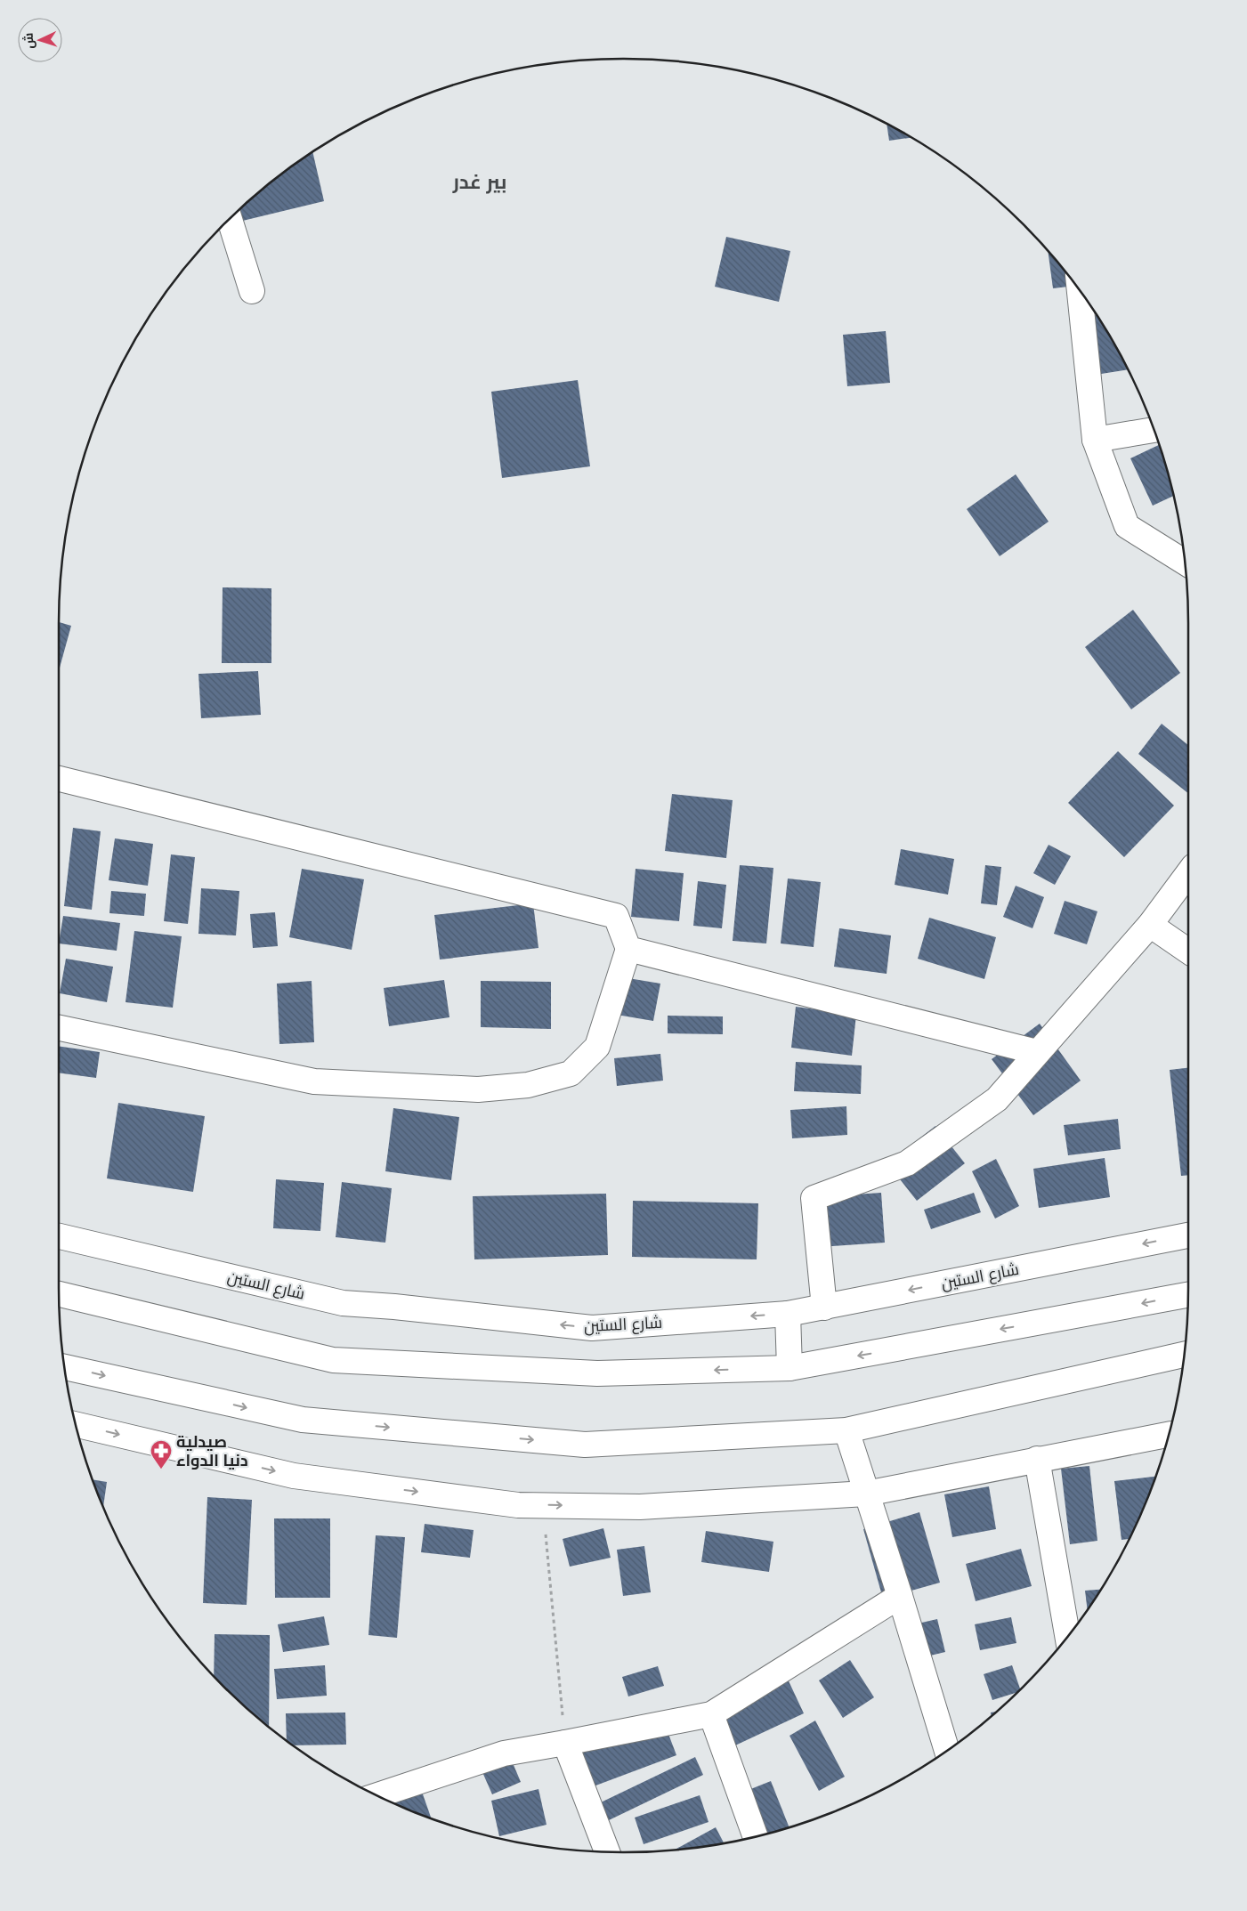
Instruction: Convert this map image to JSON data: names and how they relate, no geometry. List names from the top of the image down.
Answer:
{
  "streets": {
    "main road": ["شارع الستين"]
  },
  "districts": ["بير غدر"],
  "places": {
    "pharmacy": ["صيدلية دنيا الدواء"]
  },
  "north": "left"
}
